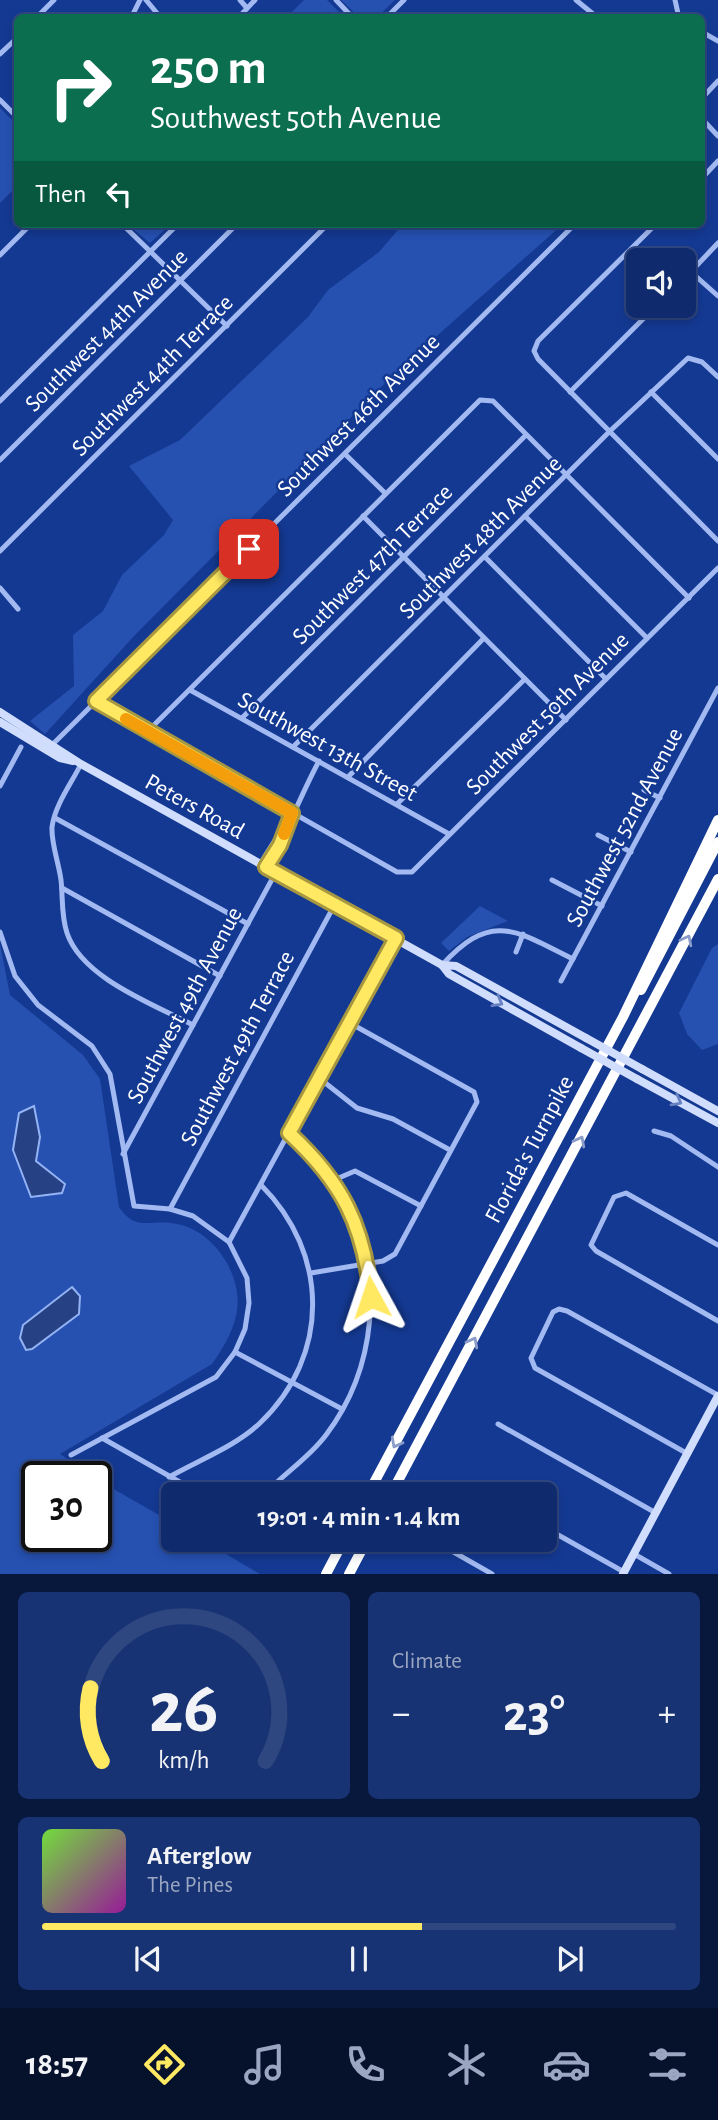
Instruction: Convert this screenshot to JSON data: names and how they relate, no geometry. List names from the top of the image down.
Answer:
{
  "streets": {
    "highway": ["Florida's Turnpike"],
    "main road": ["Peters Road"],
    "street": [
      "Southwest 44th Avenue",
      "Southwest 44th Terrace",
      "Southwest 46th Avenue",
      "Southwest 48th Avenue",
      "Southwest 47th Terrace",
      "Southwest 50th Avenue",
      "Southwest 13th Street",
      "Southwest 52nd Avenue",
      "Southwest 49th Avenue",
      "Southwest 49th Terrace"
    ]
  },
  "crossings": [
    ["Southwest 46th Avenue", "Peters Road"],
    ["Southwest 48th Avenue", "Southwest 13th Street"],
    ["Southwest 47th Terrace", "Southwest 13th Street"],
    ["Southwest 50th Avenue", "Southwest 13th Street"],
    ["Peters Road", "Southwest 49th Avenue"],
    ["Peters Road", "Southwest 49th Terrace"]
  ],
  "page": {
    "turn": ["250 m", "Southwest 50th Avenue"],
    "then": "Then",
    "limit": "30",
    "trip": "19:01 · 4 min · 1.4 km",
    "tile": "Climate",
    "heat": ["−", "23°", "+"],
    "song": ["Afterglow", "The Pines"],
    "tabs": "18:57",
    "gauge": ["26", "km/h"]
  }
}
